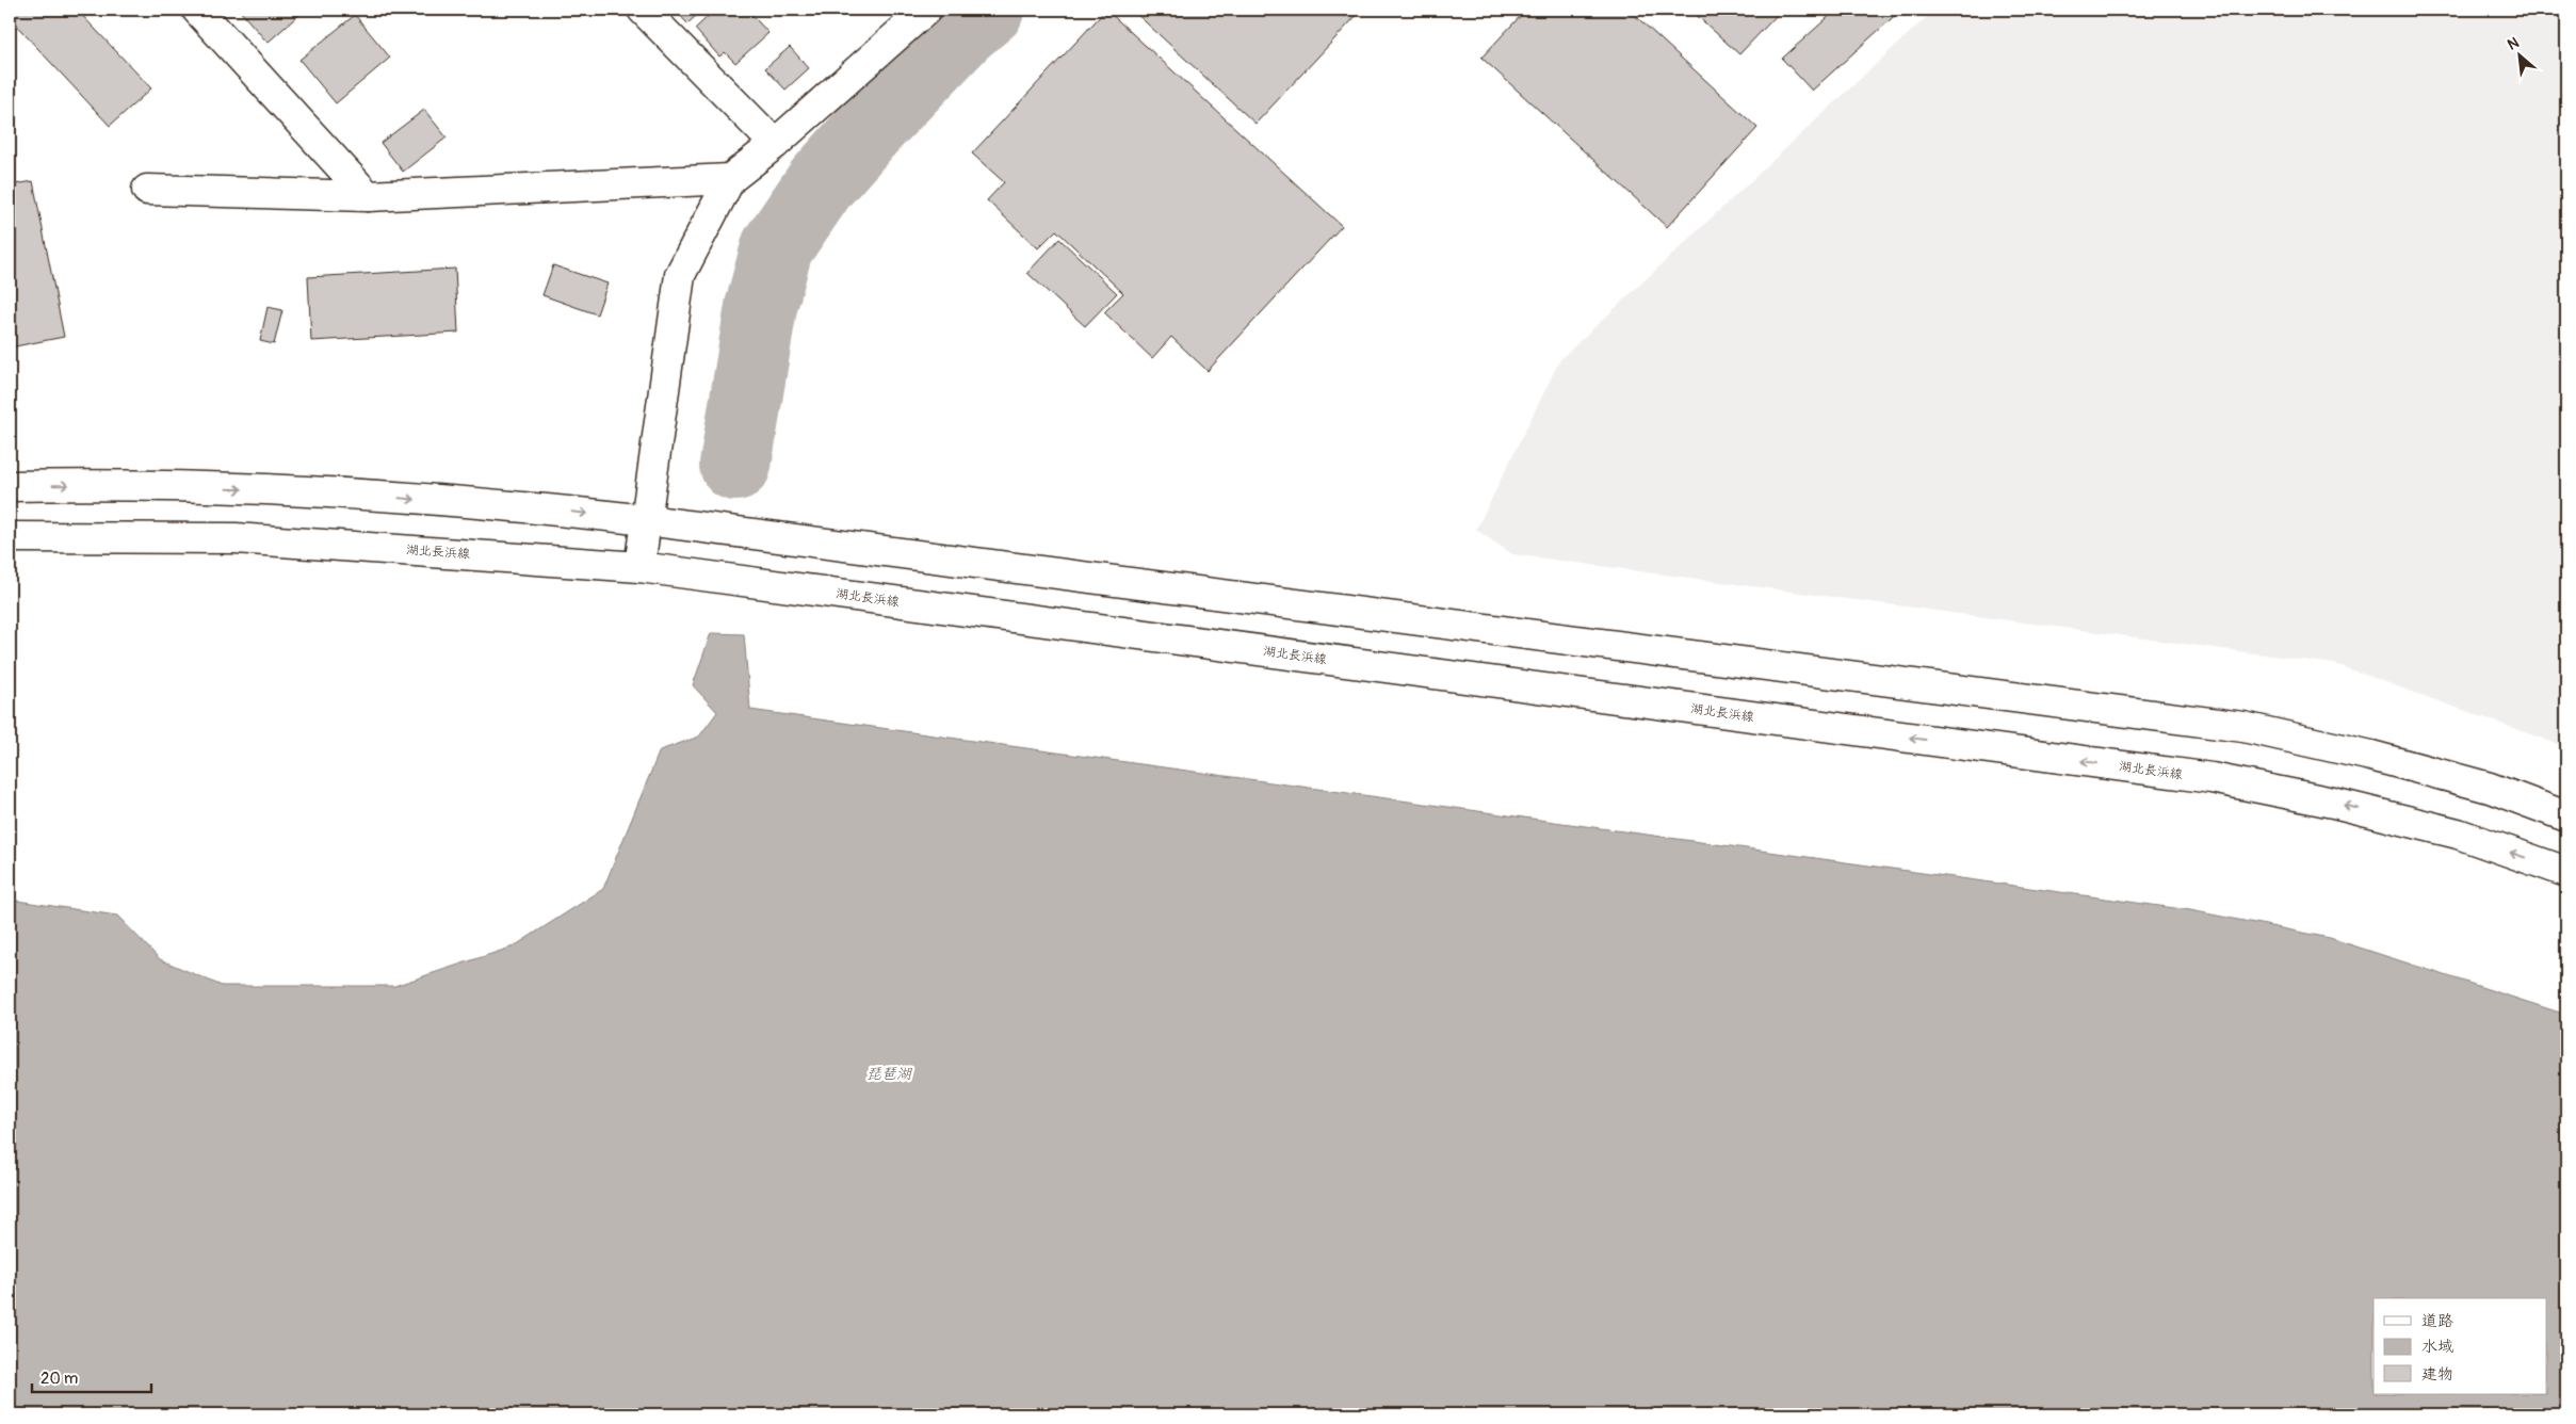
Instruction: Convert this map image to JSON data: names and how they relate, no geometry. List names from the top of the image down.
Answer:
{
  "streets": {
    "main road": ["湖北長浜線"]
  },
  "water": ["琵琶湖"],
  "legend": ["道路", "水域", "建物"],
  "scale_bar": "20 m",
  "north": "top left"
}
